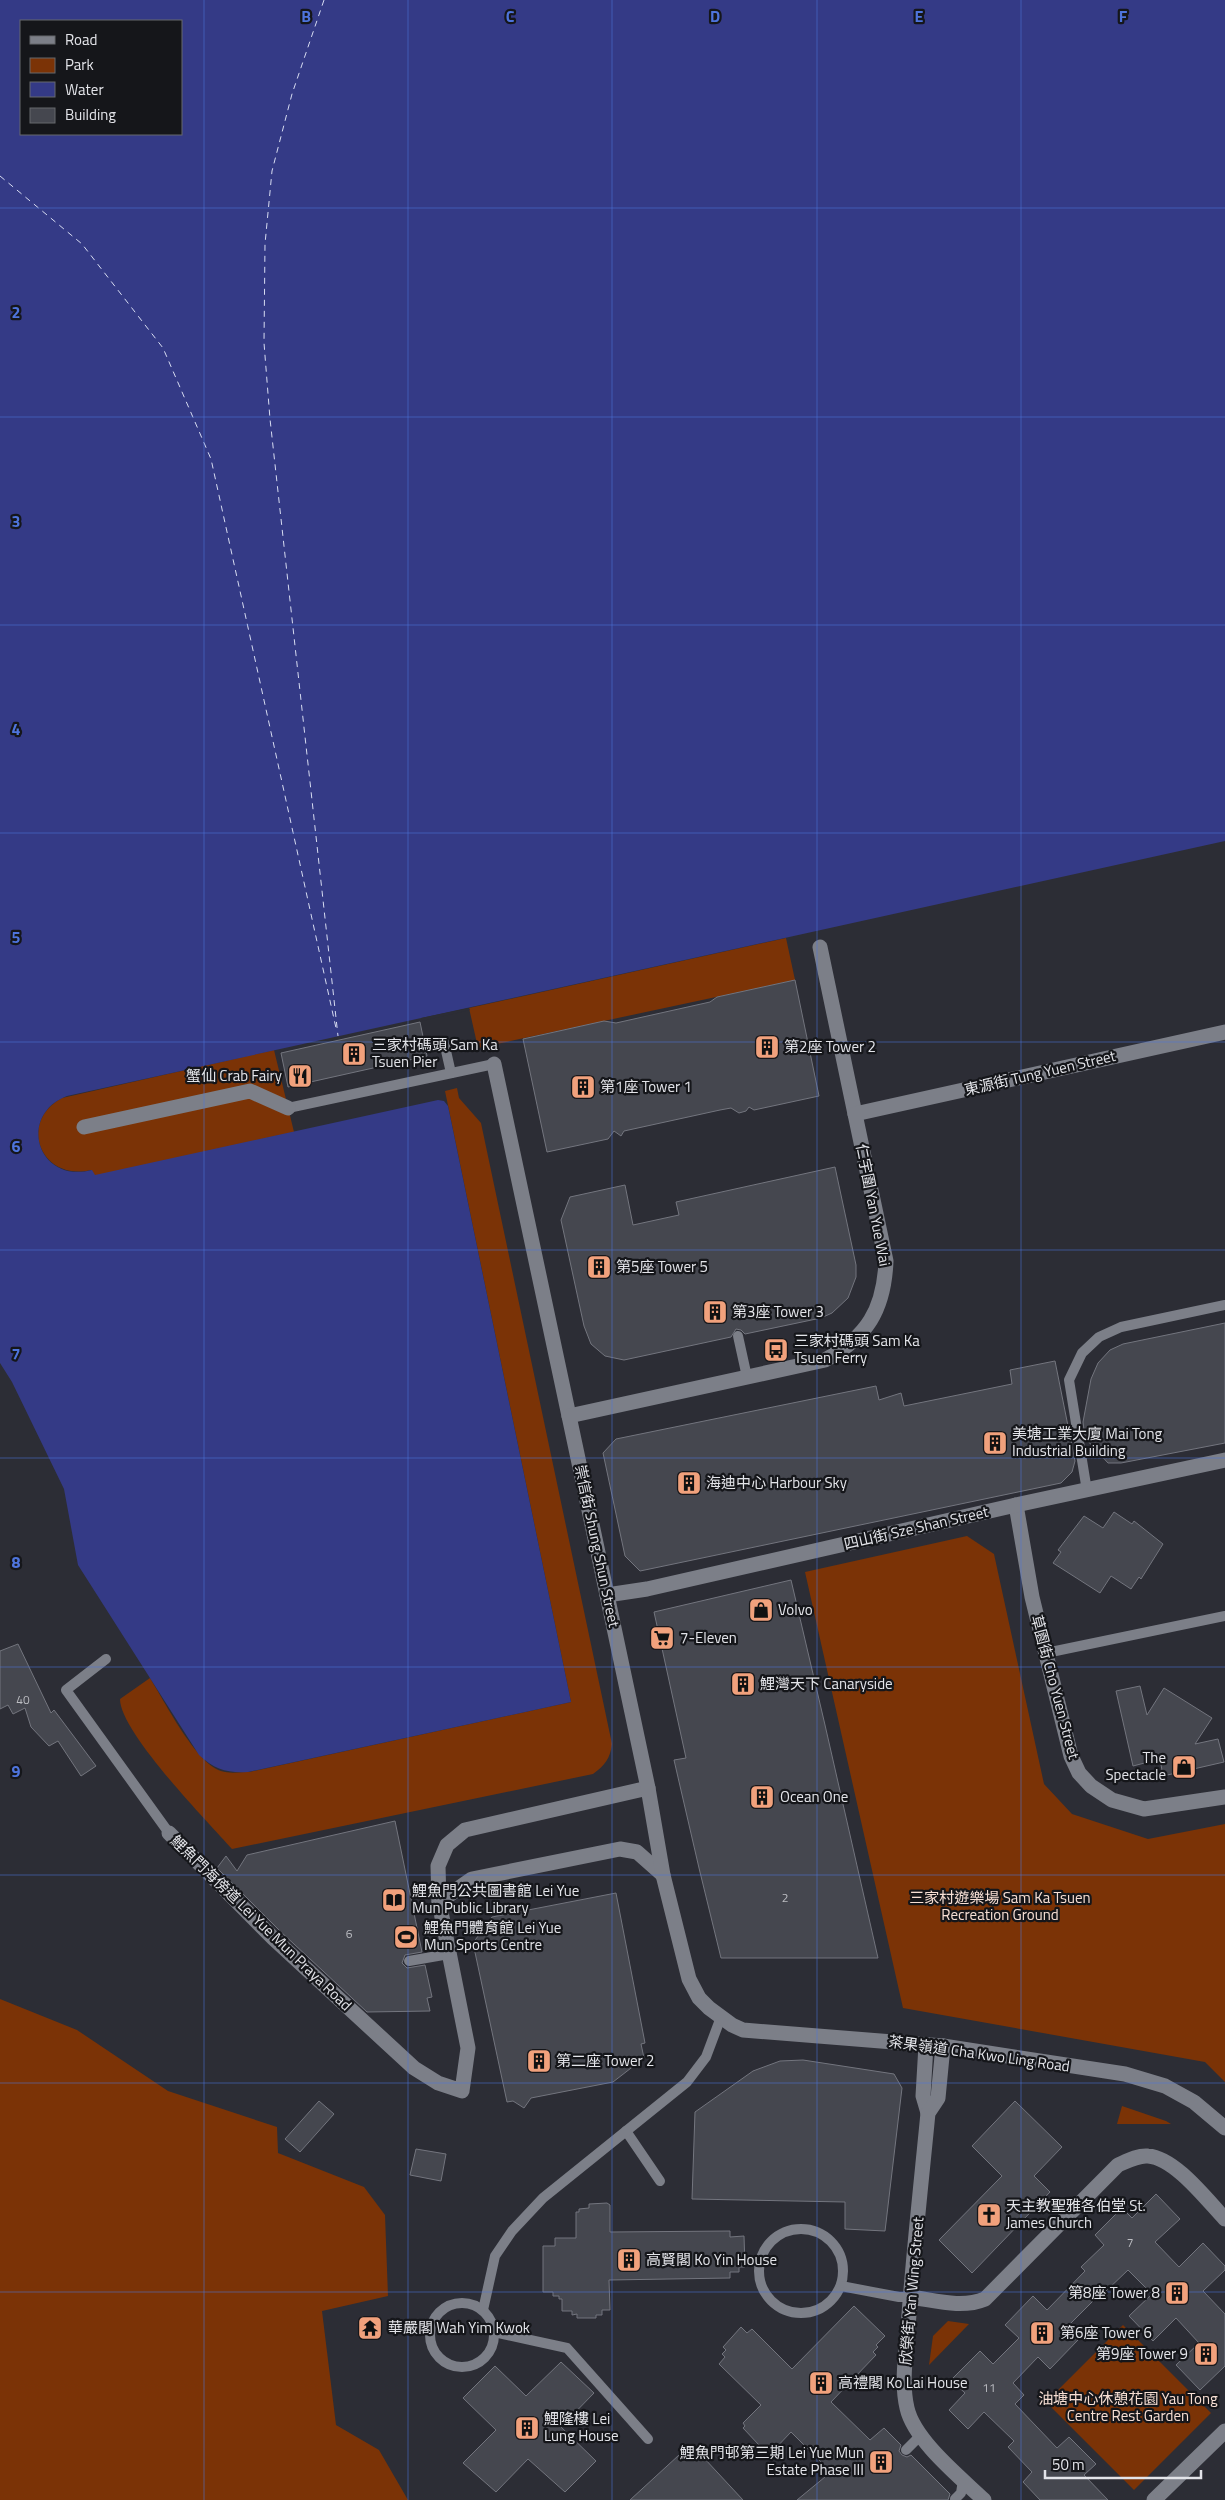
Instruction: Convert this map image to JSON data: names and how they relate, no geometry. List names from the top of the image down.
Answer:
{
  "streets": {
    "street": [
      "東源街 Tung Yuen Street",
      "仁宇圍 Yan Yue Wai",
      "四山街 Sze Shan Street",
      "崇信街 Shung Shun Street",
      "草園街 Cho Yuen Street",
      "鯉魚門海傍道 Lei Yue Mun Praya Road",
      "茶果嶺道 Cha Kwo Ling Road",
      "欣榮街 Yan Wing Street"
    ]
  },
  "crossings": [
    ["東源街 Tung Yuen Street", "仁宇圍 Yan Yue Wai"],
    ["仁宇圍 Yan Yue Wai", "崇信街 Shung Shun Street"],
    ["四山街 Sze Shan Street", "崇信街 Shung Shun Street"],
    ["四山街 Sze Shan Street", "草園街 Cho Yuen Street"],
    ["崇信街 Shung Shun Street", "茶果嶺道 Cha Kwo Ling Road"],
    ["茶果嶺道 Cha Kwo Ling Road", "欣榮街 Yan Wing Street"]
  ],
  "parks": ["三家村遊樂場 Sam Ka Tsuen Recreation Ground", "油塘中心休憩花園 Yau Tong Centre Rest Garden"],
  "places": {
    "building": [
      "第2座 Tower 2",
      "三家村碼頭 Sam Ka Tsuen Pier",
      "第1座 Tower 1",
      "第5座 Tower 5",
      "第3座 Tower 3",
      "美塘工業大廈 Mai Tong Industrial Building",
      "海迪中心 Harbour Sky",
      "鯉灣天下 Canaryside",
      "Ocean One",
      "第二座 Tower 2",
      "高賢閣 Ko Yin House",
      "第8座 Tower 8",
      "第6座 Tower 6",
      "第9座 Tower 9",
      "高禮閣 Ko Lai House",
      "鯉隆樓 Lei Lung House",
      "鯉魚門邨第三期 Lei Yue Mun Estate Phase III"
    ],
    "restaurant": ["蟹仙 Crab Fairy"],
    "bus stop": ["三家村碼頭 Sam Ka Tsuen Ferry"],
    "shop": ["Volvo", "The Spectacle"],
    "supermarket": ["7-Eleven"],
    "library": ["鯉魚門公共圖書館 Lei Yue Mun Public Library"],
    "sports": ["鯉魚門體育館 Lei Yue Mun Sports Centre"],
    "church": ["天主教聖雅各伯堂 St. James Church"],
    "temple": ["華嚴閣 Wah Yim Kwok"]
  },
  "house_numbers": [
    "40",
    "2",
    "6",
    "7",
    "11"
  ],
  "legend": [
    "Road",
    "Park",
    "Water",
    "Building"
  ],
  "scale_bar": "50 m",
  "grid": {
    "columns": [
      "B",
      "C",
      "D",
      "E",
      "F"
    ],
    "rows": [
      "2",
      "3",
      "4",
      "5",
      "6",
      "7",
      "8",
      "9"
    ]
  }
}
